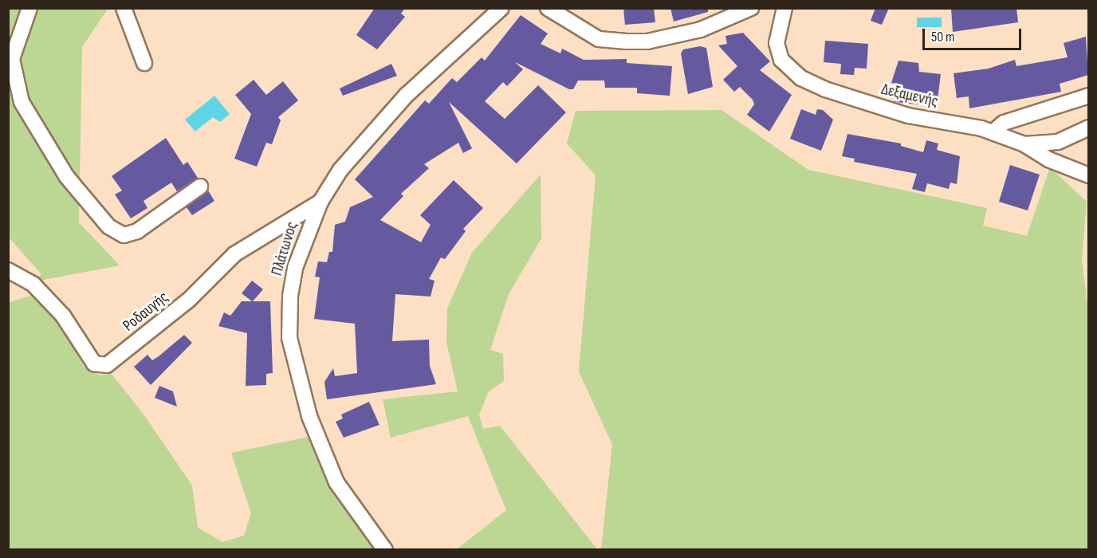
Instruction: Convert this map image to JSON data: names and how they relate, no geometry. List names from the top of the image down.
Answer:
{
  "streets": {
    "street": ["Δεξαμενής", "Πλάτωνος", "Ροδαυγής"]
  },
  "crossings": [
    ["Πλάτωνος", "Ροδαυγής"]
  ],
  "scale_bar": "50 m"
}
